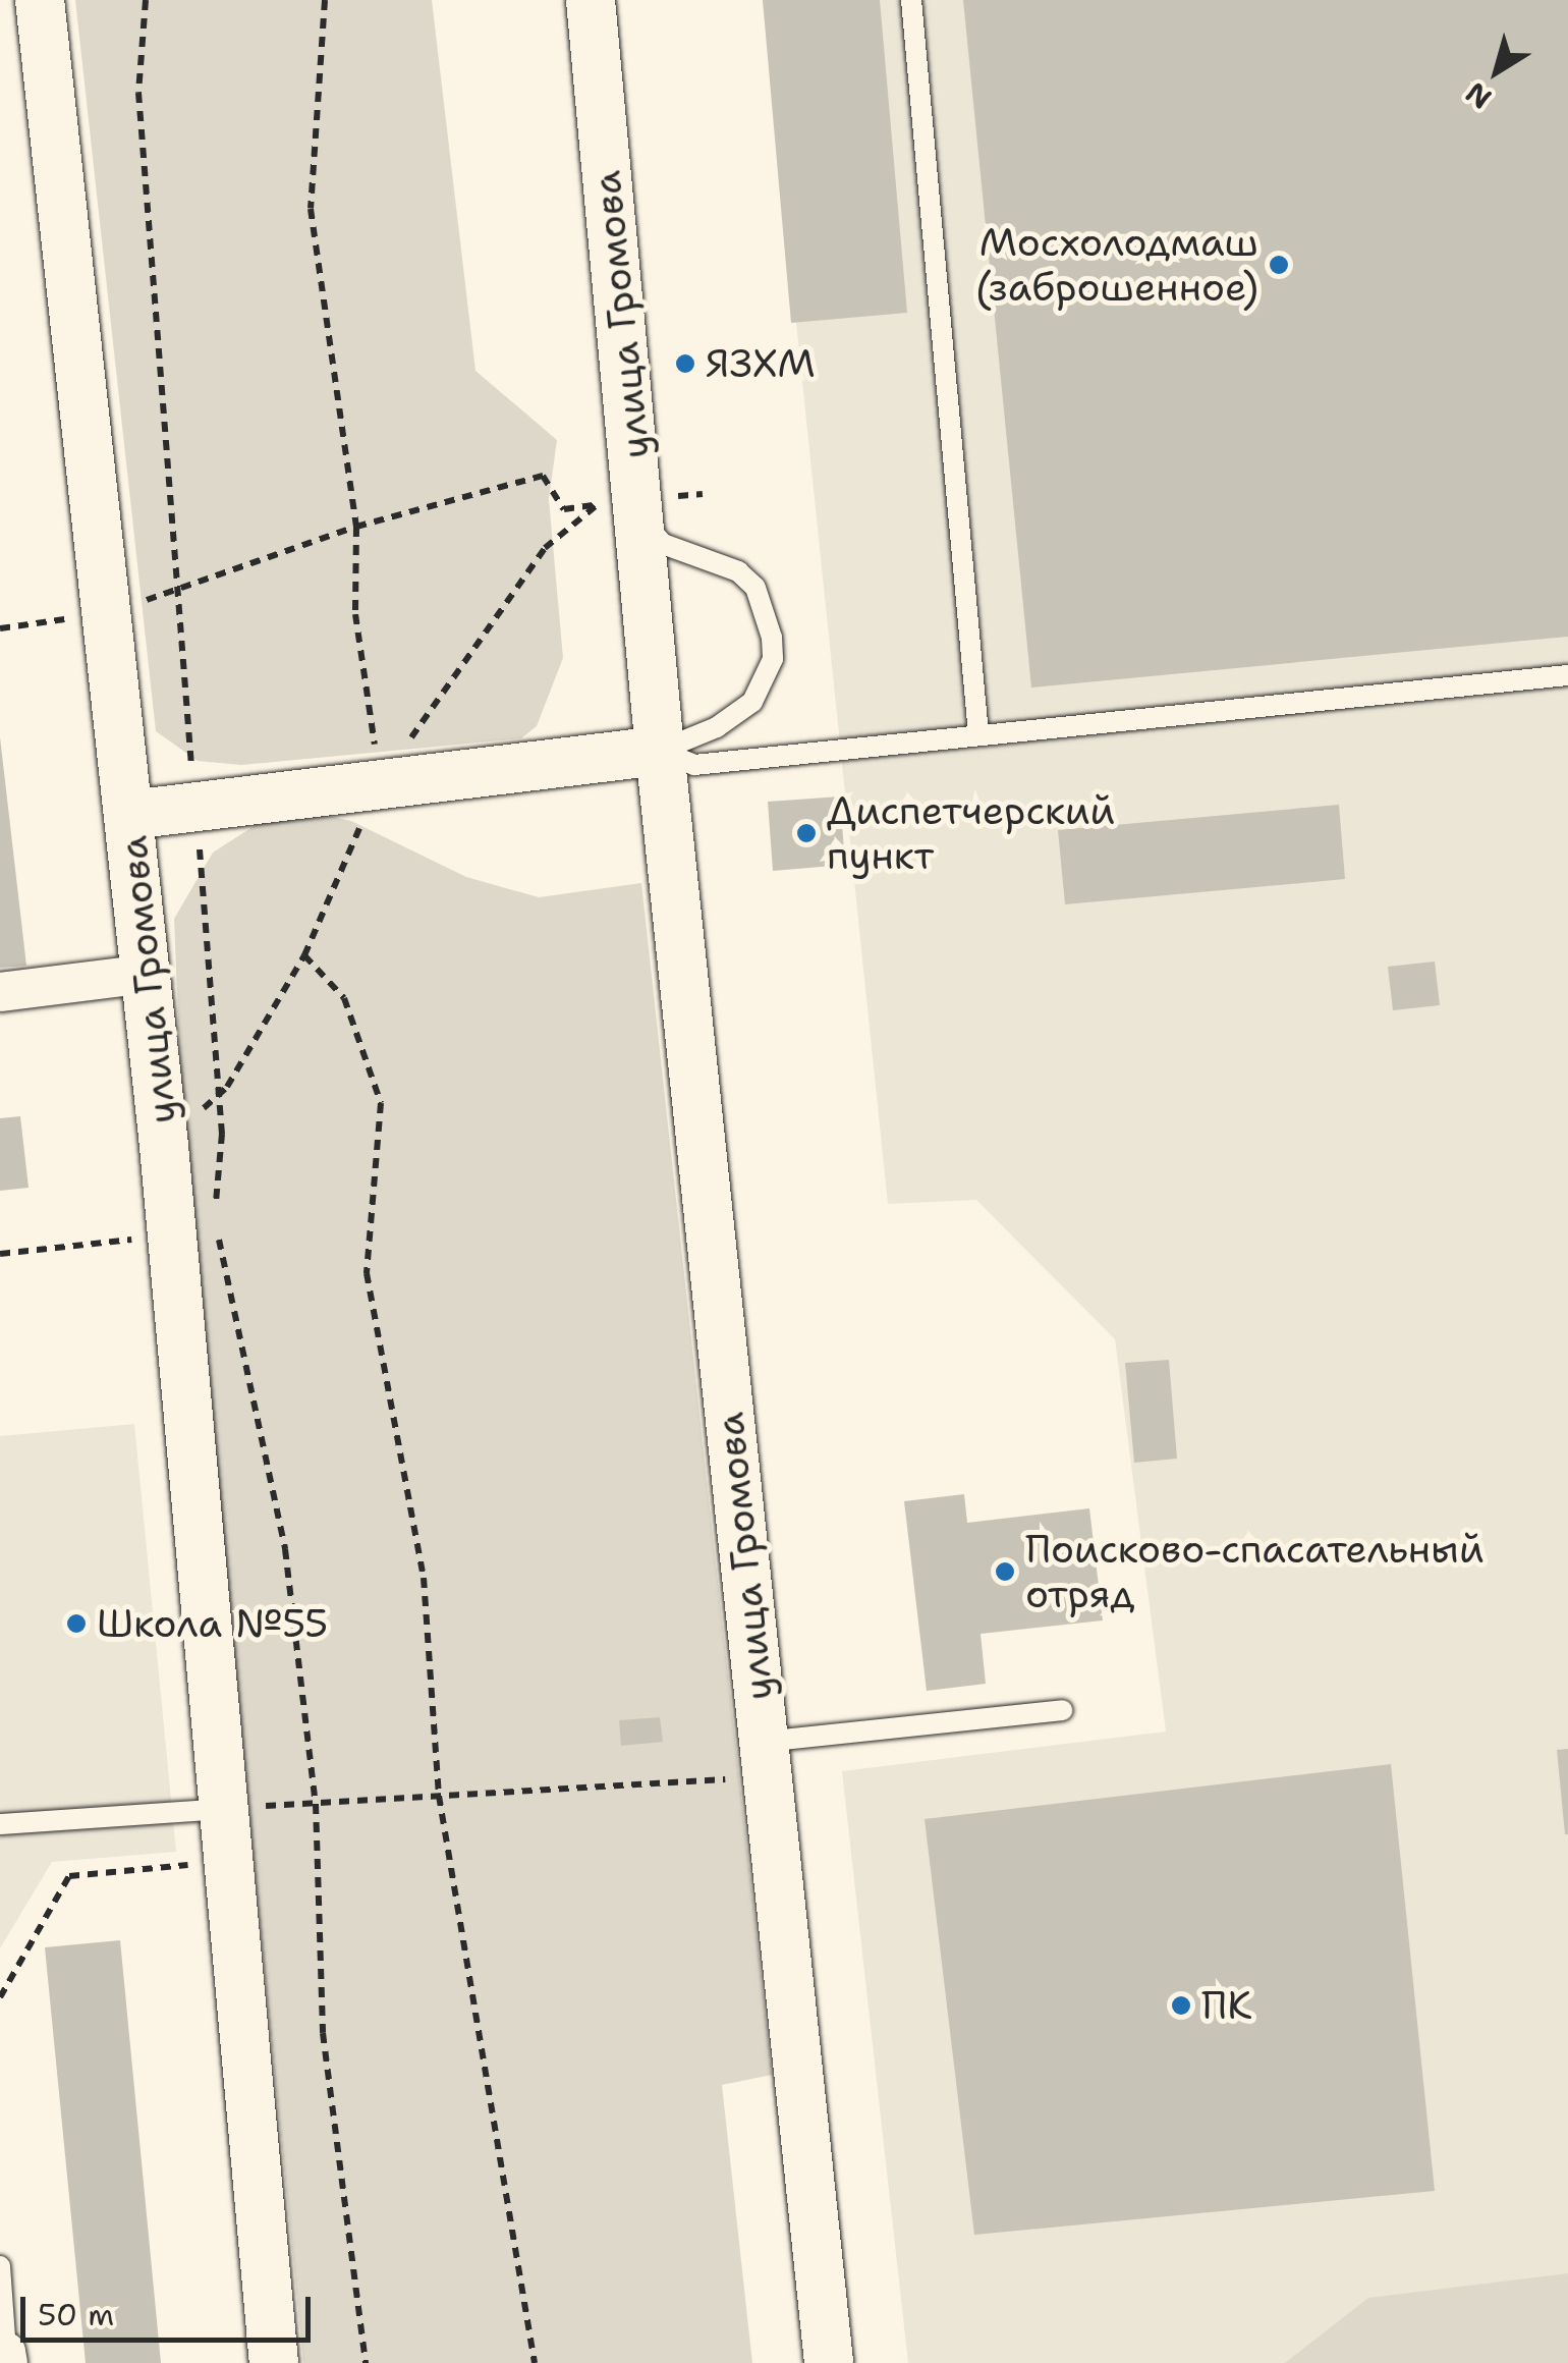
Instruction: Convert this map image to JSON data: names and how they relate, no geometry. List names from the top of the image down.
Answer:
{
  "streets": {
    "street": ["улица Громова"]
  },
  "places": [
    "Мосхолодмаш (заброшенное)",
    "ЯЗХМ",
    "Диспетчерский пункт",
    "Поисково-спасательный отряд",
    "Школа №55",
    "ПК"
  ],
  "scale_bar": "50 m",
  "north": "bottom left"
}
